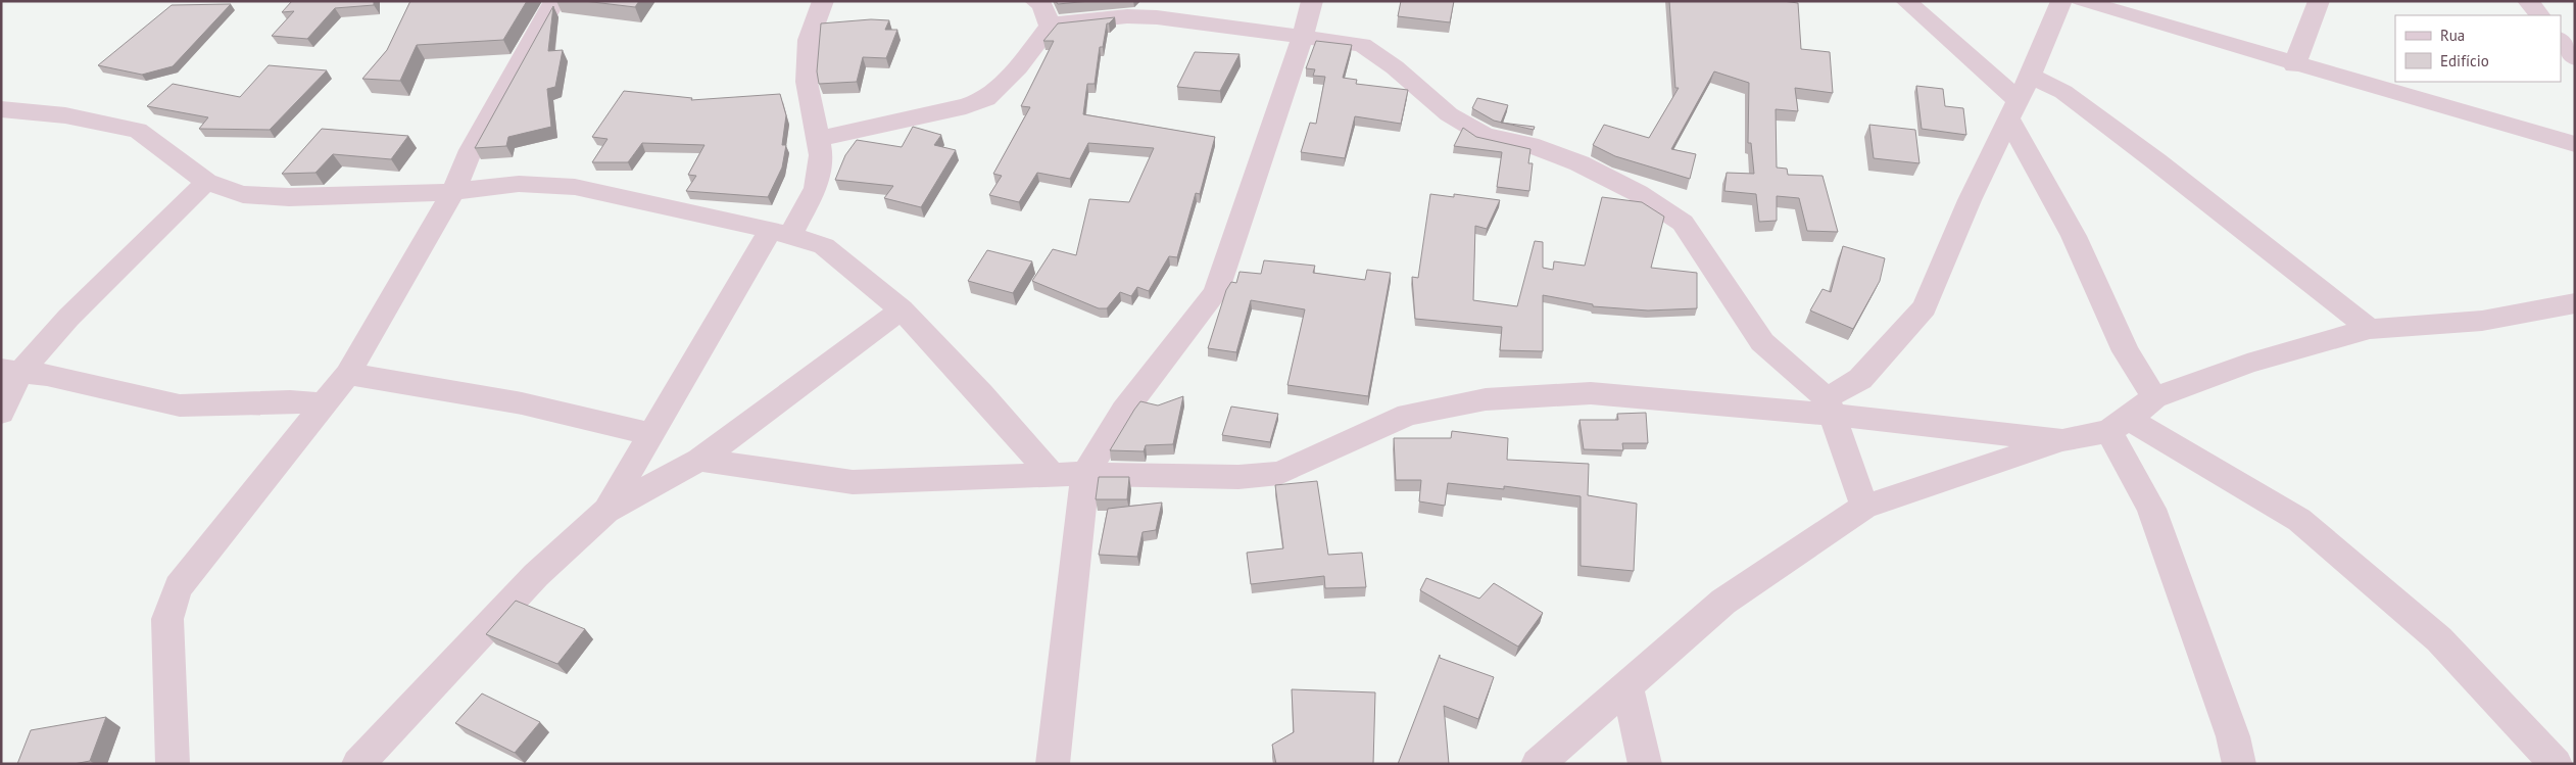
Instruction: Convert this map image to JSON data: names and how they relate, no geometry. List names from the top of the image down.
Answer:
{
  "legend": ["Rua", "Edifício"]
}
